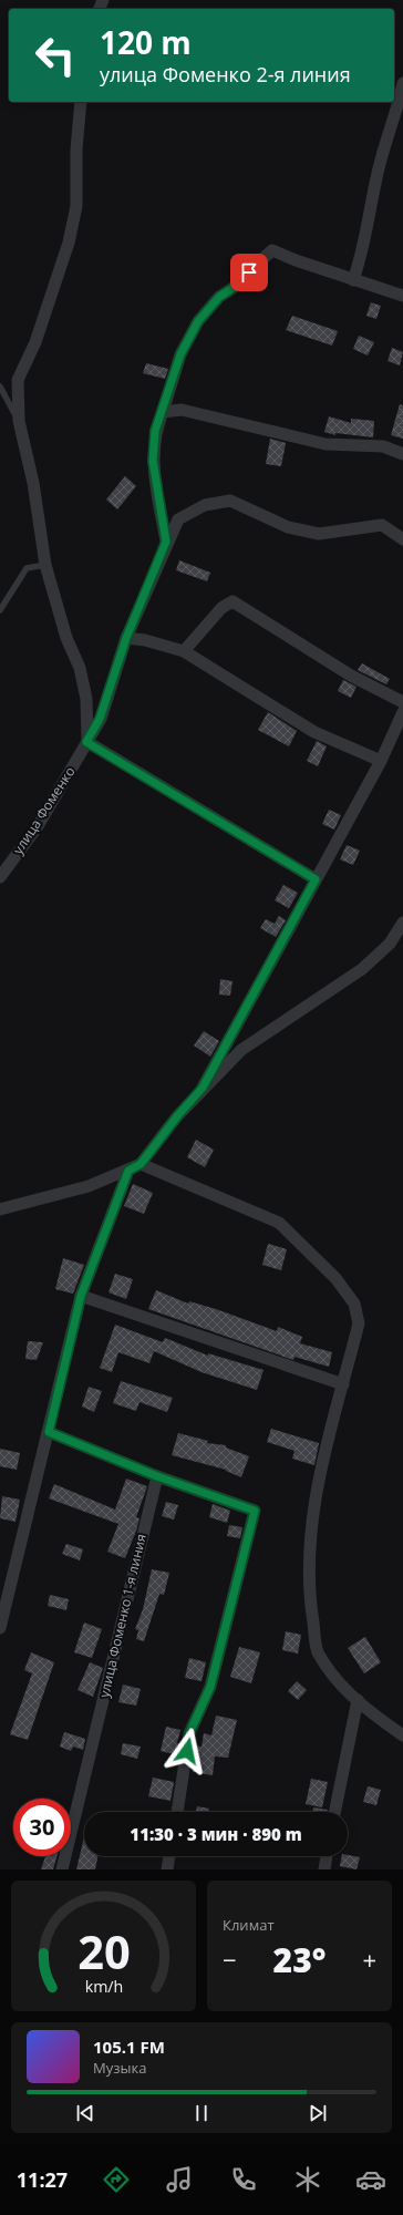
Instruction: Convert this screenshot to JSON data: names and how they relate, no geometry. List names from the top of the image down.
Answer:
{
  "streets": {
    "street": ["улица Фоменко", "улица Фоменко 1-я линия"]
  },
  "page": {
    "turn": ["120 m", "улица Фоменко 2-я линия"],
    "limit": "30",
    "trip": "11:30 · 3 мин · 890 m",
    "tile": "Климат",
    "heat": ["−", "23°", "+"],
    "song": ["105.1 FM", "Музыка"],
    "tabs": "11:27",
    "gauge": ["20", "km/h"]
  }
}
